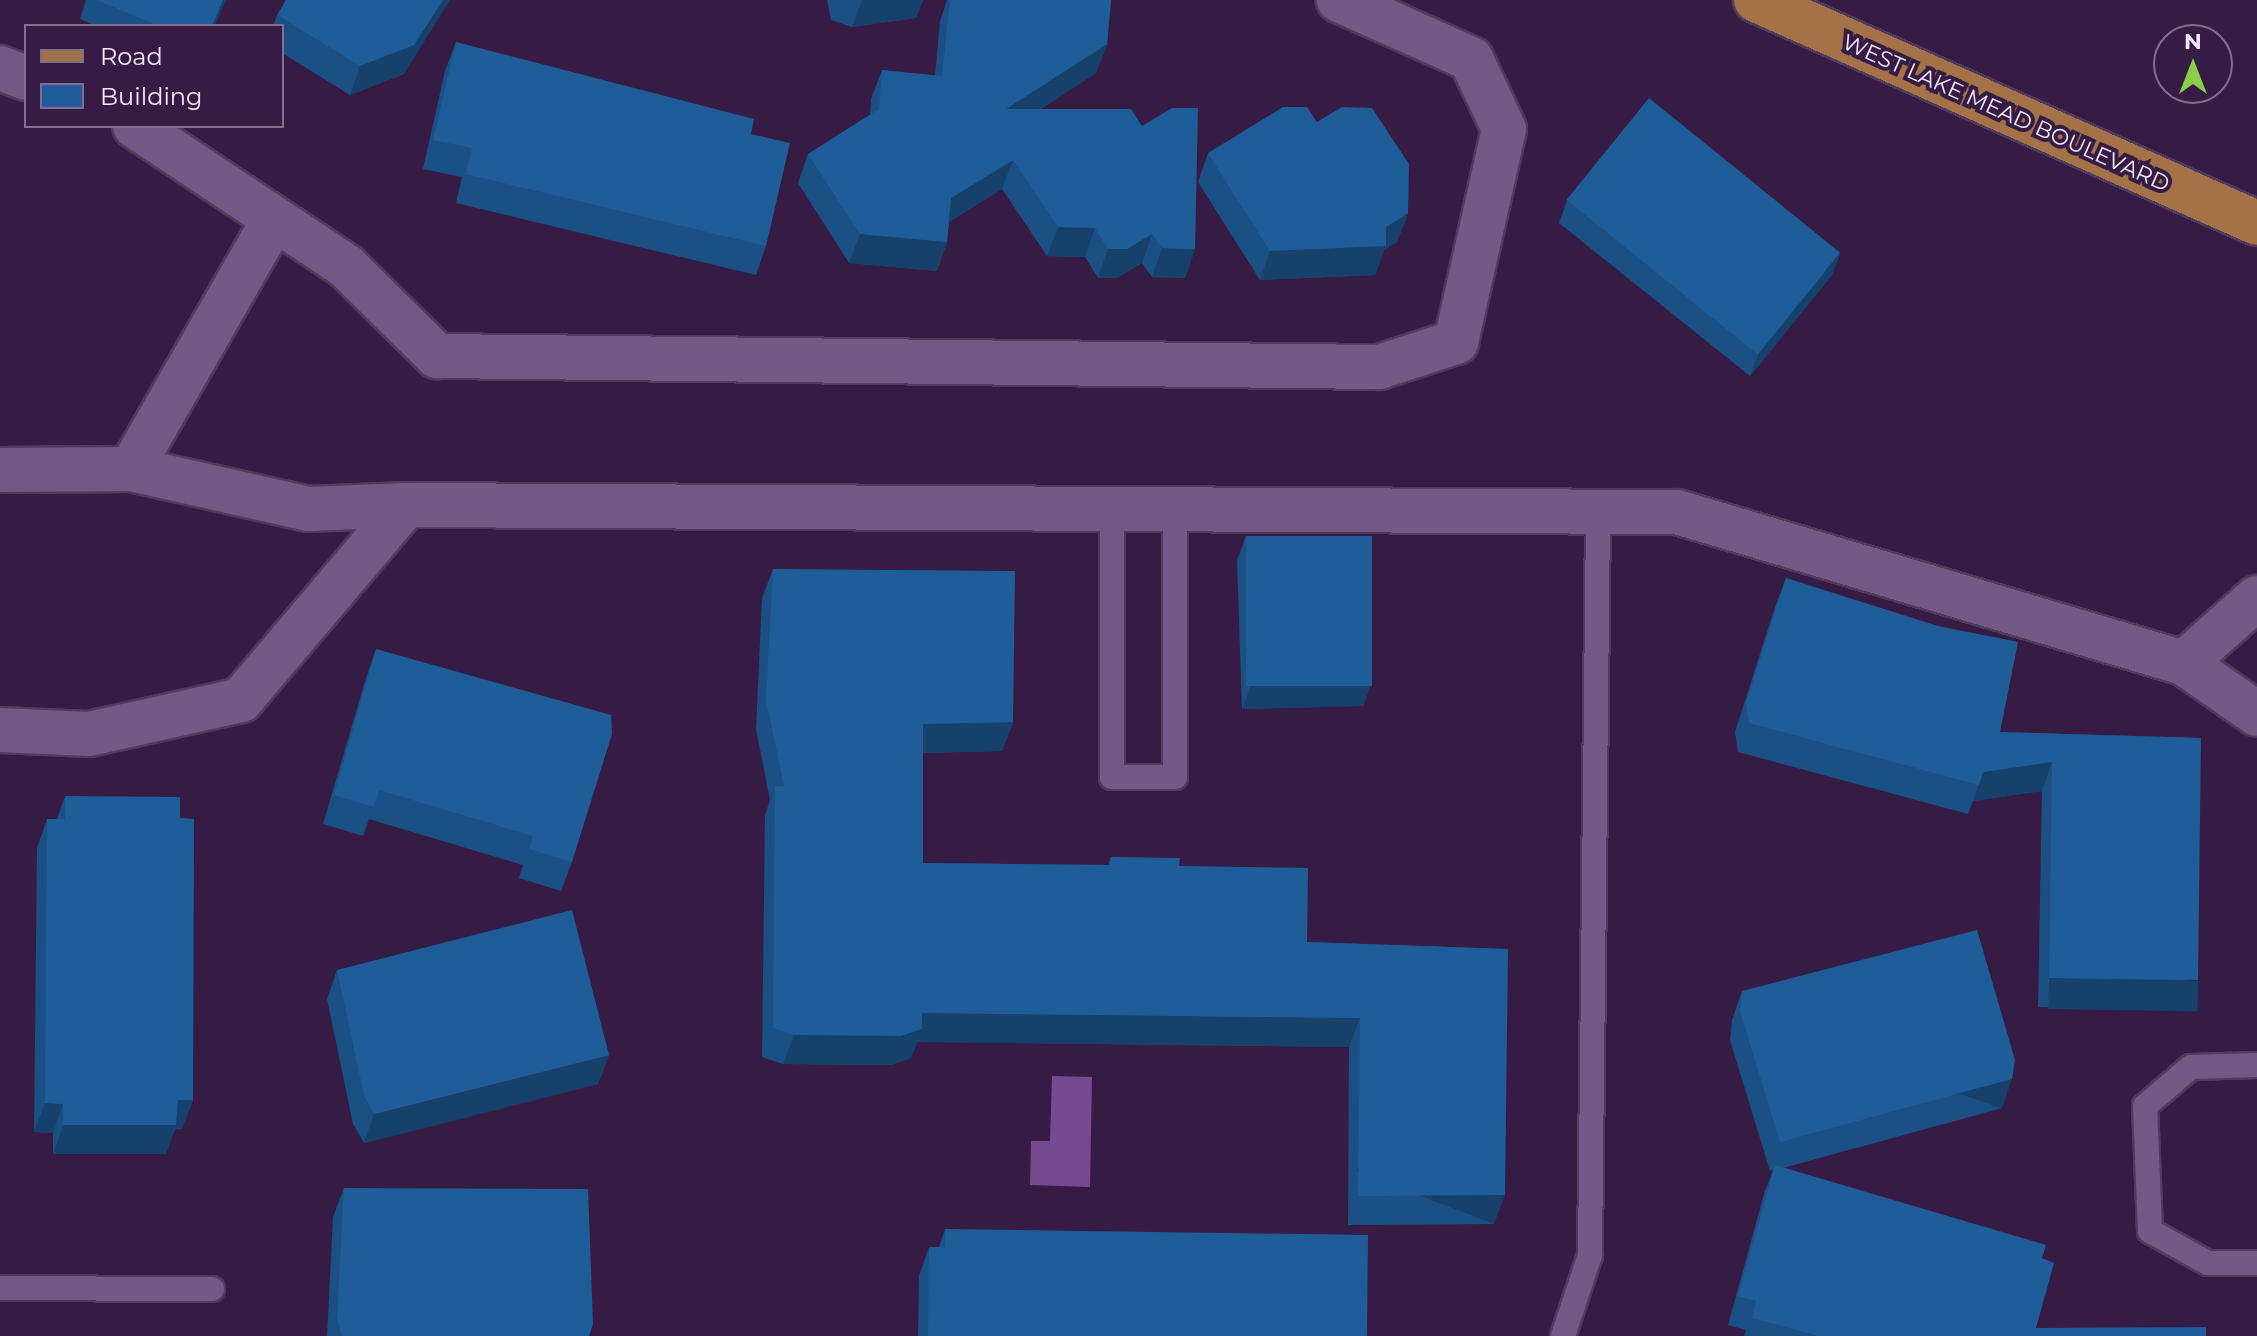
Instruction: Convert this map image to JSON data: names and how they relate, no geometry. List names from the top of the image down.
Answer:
{
  "streets": {
    "main road": ["WEST LAKE MEAD BOULEVARD"]
  },
  "legend": ["Road", "Building"],
  "north": "top"
}
